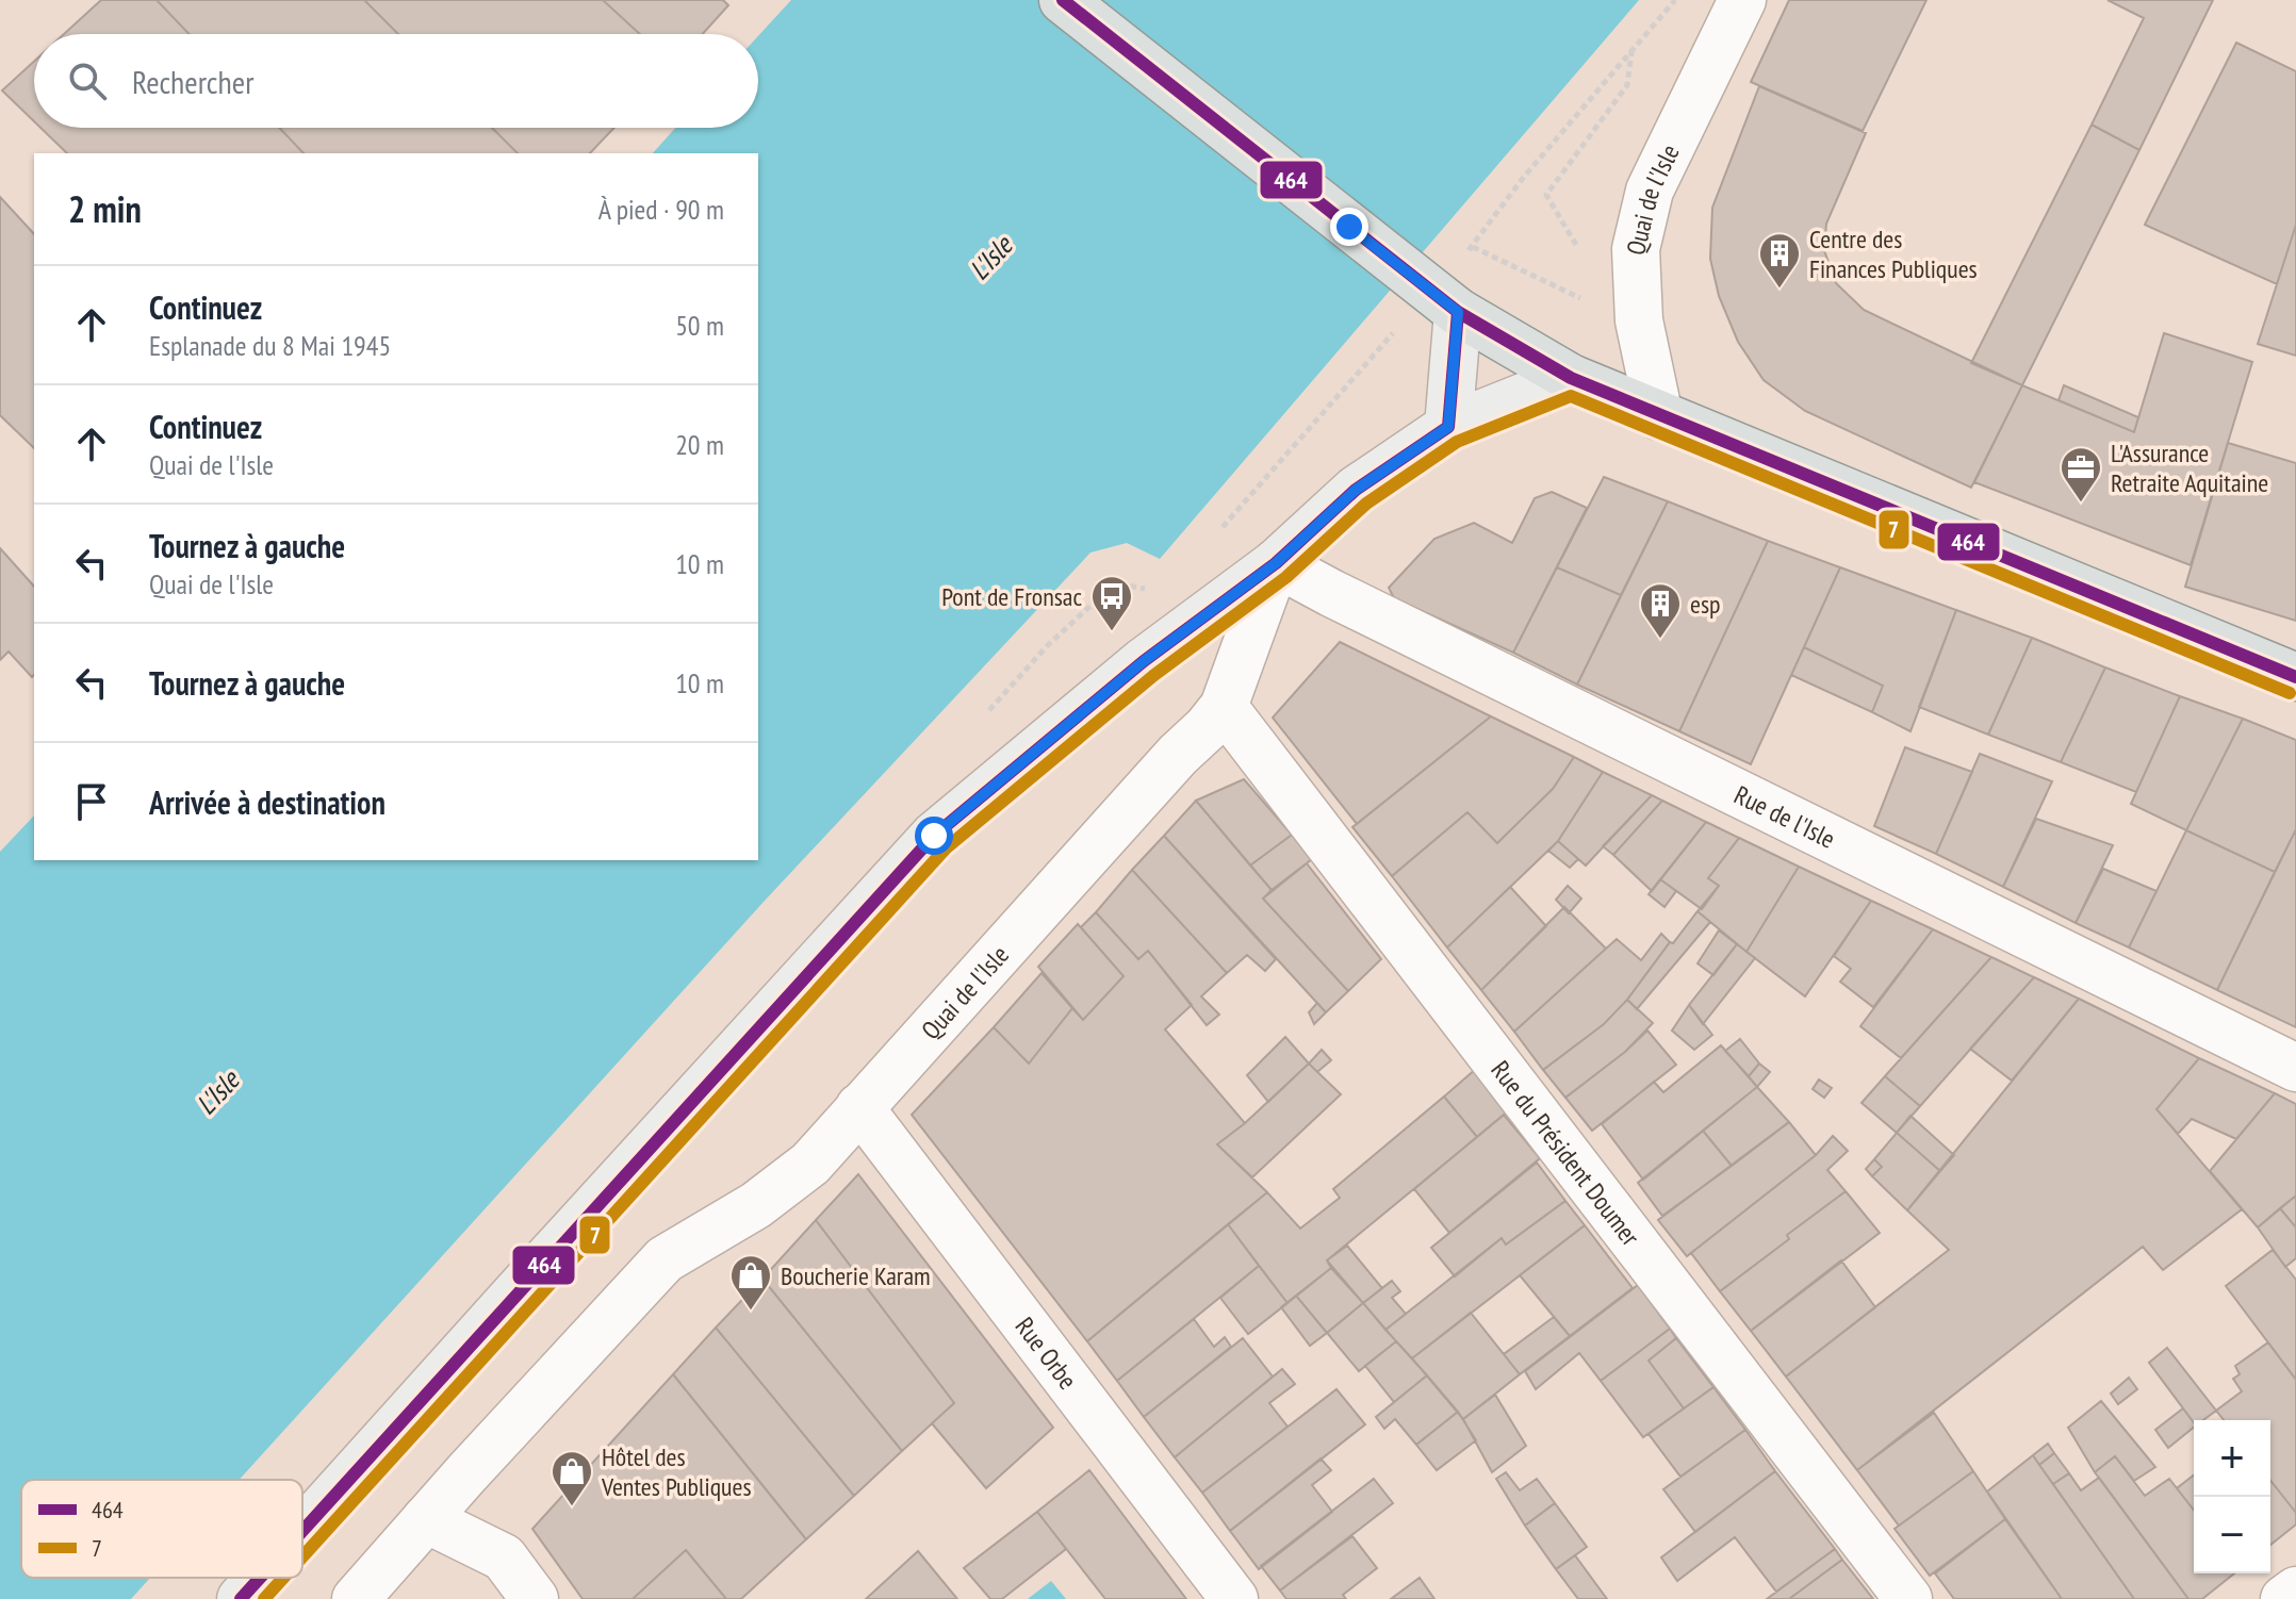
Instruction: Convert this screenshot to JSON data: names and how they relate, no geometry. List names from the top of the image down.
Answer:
{
  "streets": {
    "main road": ["Quai de l'Isle"],
    "street": ["Rue de l'Isle", "Rue du Président Doumer", "Rue Orbe"]
  },
  "crossings": [
    ["Quai de l'Isle", "Rue de l'Isle"],
    ["Quai de l'Isle", "Rue du Président Doumer"],
    ["Quai de l'Isle", "Rue Orbe"]
  ],
  "water": ["L'Isle"],
  "places": {
    "building": ["Centre des Finances Publiques", "esp"],
    "office": ["L'Assurance Retraite Aquitaine"],
    "bus stop": ["Pont de Fronsac"],
    "shop": ["Boucherie Karam", "Hôtel des Ventes Publiques"]
  },
  "lines": ["transit line 464", "transit line 7"],
  "legend": ["464", "7"],
  "page": {
    "search": "Rechercher",
    "heading": ["2 min", "À pied · 90 m"],
    "list": [
      ["Continuez", "Esplanade du 8 Mai 1945", "50 m"],
      ["Continuez", "Quai de l'Isle", "20 m"],
      ["Tournez à gauche", "Quai de l'Isle", "10 m"],
      ["Tournez à gauche", "10 m"],
      "Arrivée à destination"
    ],
    "map_buttons": ["+", "−"]
  }
}
